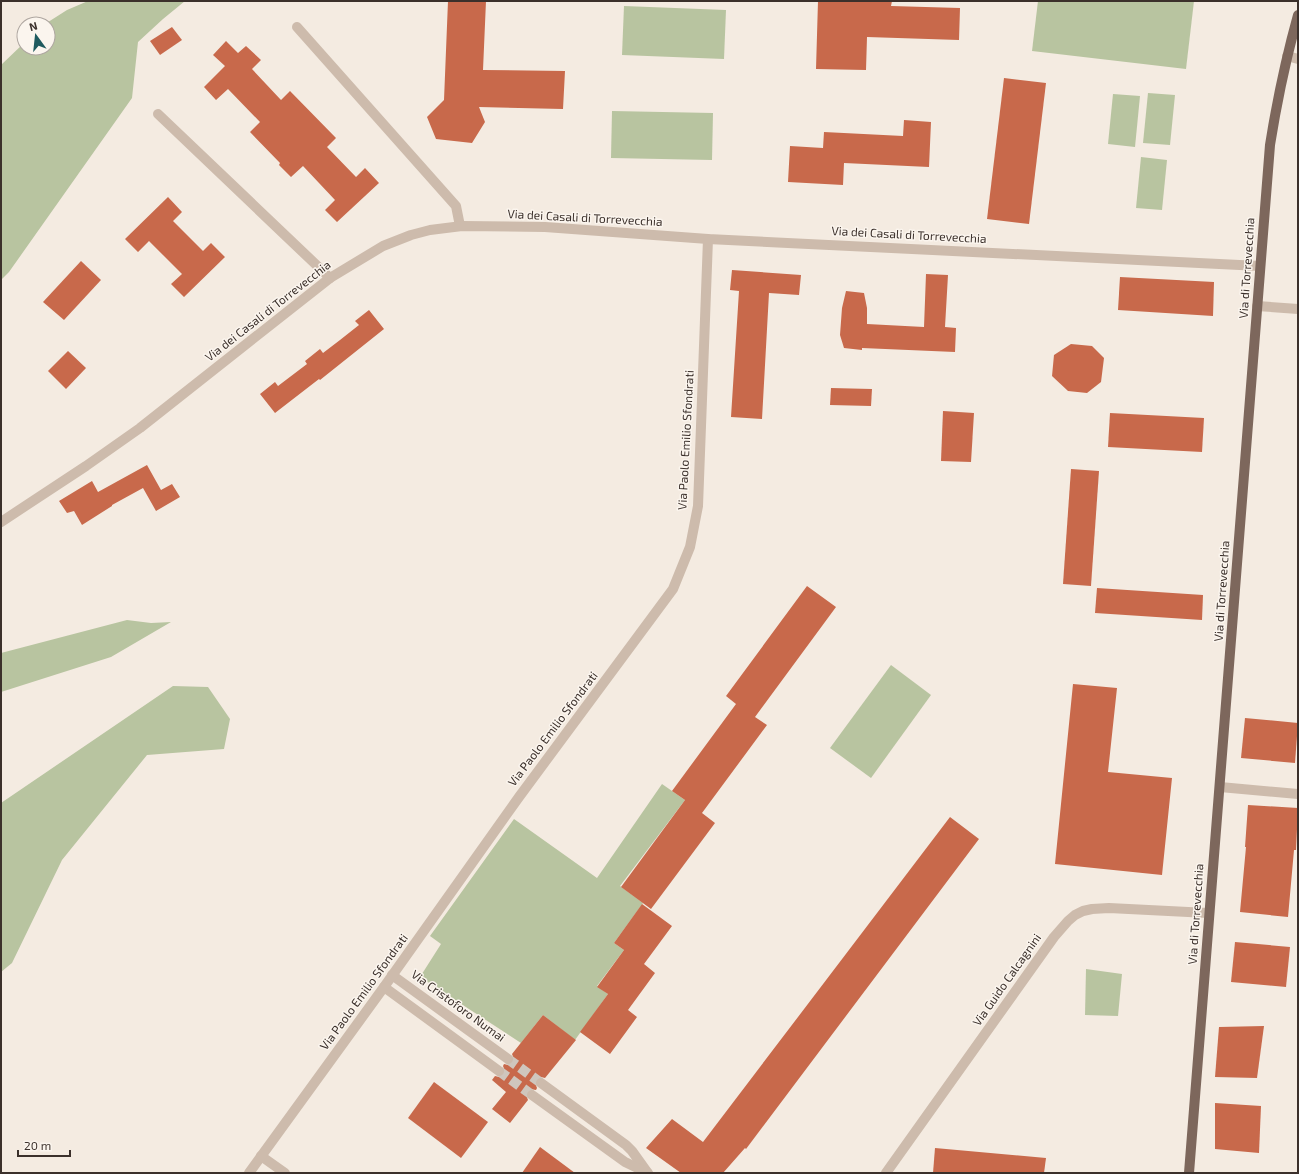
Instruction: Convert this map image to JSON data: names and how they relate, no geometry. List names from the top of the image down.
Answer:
{
  "streets": {
    "main road": ["Via di Torrevecchia"],
    "street": [
      "Via dei Casali di Torrevecchia",
      "Via Paolo Emilio Sfondrati",
      "Via Guido Calcagnini",
      "Via Cristoforo Numai"
    ]
  },
  "crossings": [
    ["Via dei Casali di Torrevecchia", "Via di Torrevecchia"],
    ["Via dei Casali di Torrevecchia", "Via Paolo Emilio Sfondrati"],
    ["Via di Torrevecchia", "Via Guido Calcagnini"],
    ["Via Paolo Emilio Sfondrati", "Via Cristoforo Numai"]
  ],
  "scale_bar": "20 m",
  "north": "top"
}
